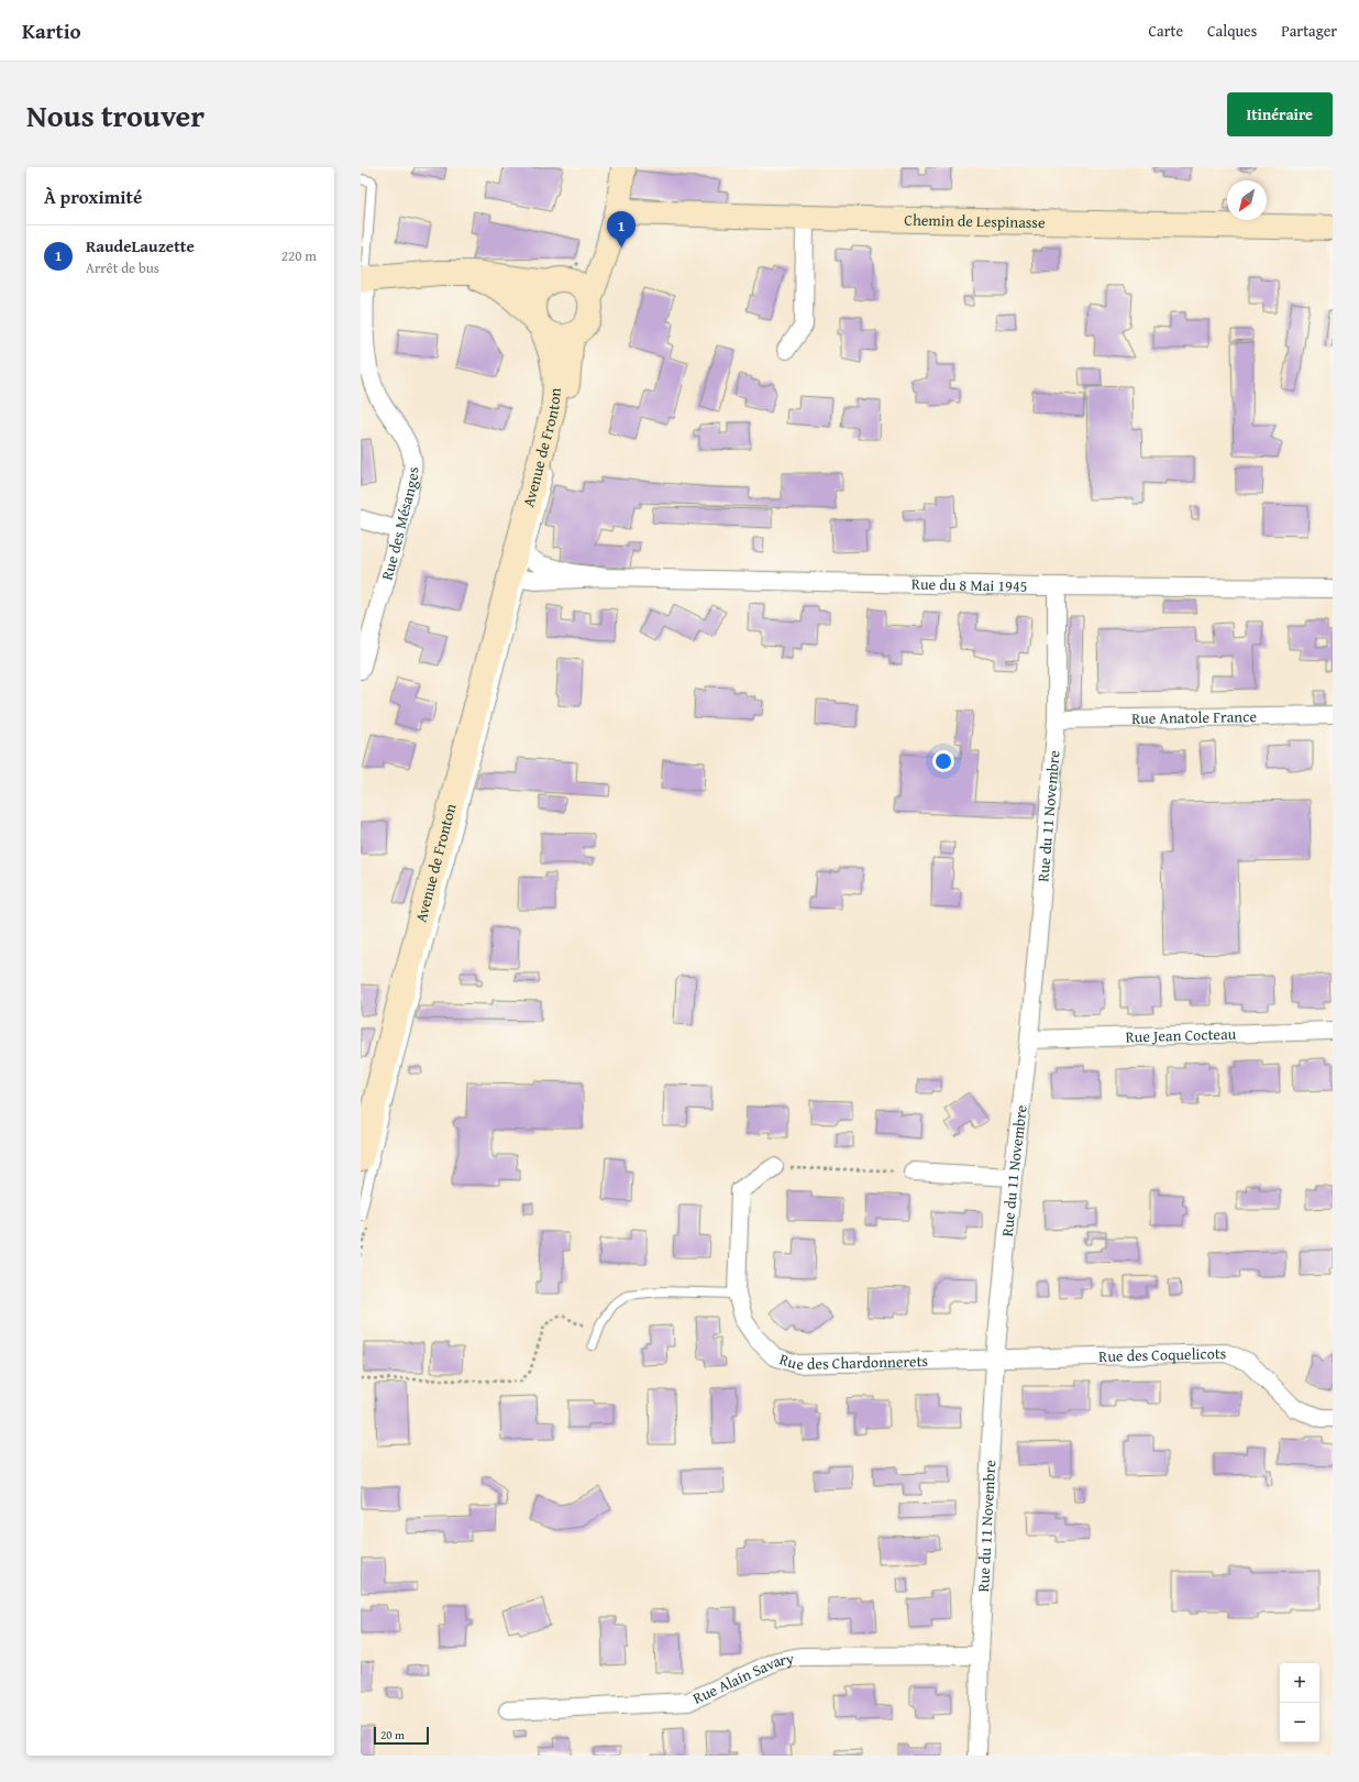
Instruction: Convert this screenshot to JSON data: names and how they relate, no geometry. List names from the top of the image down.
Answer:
{
  "streets": {
    "main road": ["Chemin de Lespinasse", "Avenue de Fronton"],
    "street": [
      "Rue des Mésanges",
      "Rue du 8 Mai 1945",
      "Rue Anatole France",
      "Rue du 11 Novembre",
      "Rue Jean Cocteau",
      "Rue des Coquelicots",
      "Rue des Chardonnerets",
      "Rue Alain Savary"
    ]
  },
  "crossings": [
    ["Avenue de Fronton", "Rue du 8 Mai 1945"],
    ["Rue du 8 Mai 1945", "Rue du 11 Novembre"],
    ["Rue Anatole France", "Rue du 11 Novembre"],
    ["Rue du 11 Novembre", "Rue Jean Cocteau"],
    ["Rue du 11 Novembre", "Rue des Coquelicots"],
    ["Rue du 11 Novembre", "Rue des Chardonnerets"],
    ["Rue du 11 Novembre", "Rue Alain Savary"],
    ["Rue des Coquelicots", "Rue des Chardonnerets"]
  ],
  "scale_bar": "20 m",
  "north": "bottom left",
  "page": {
    "header": "Kartio",
    "nav": ["Carte", "Calques", "Partager"],
    "title": "Nous trouver",
    "buttons": "Itinéraire",
    "heading": "À proximité",
    "pins": "1",
    "list": [
      {
        "mark": "1",
        "name": "RaudeLauzette",
        "note": "Arrêt de bus",
        "value": "220 m"
      }
    ],
    "map_buttons": ["+", "−"],
    "scale": "20 m"
  }
}
